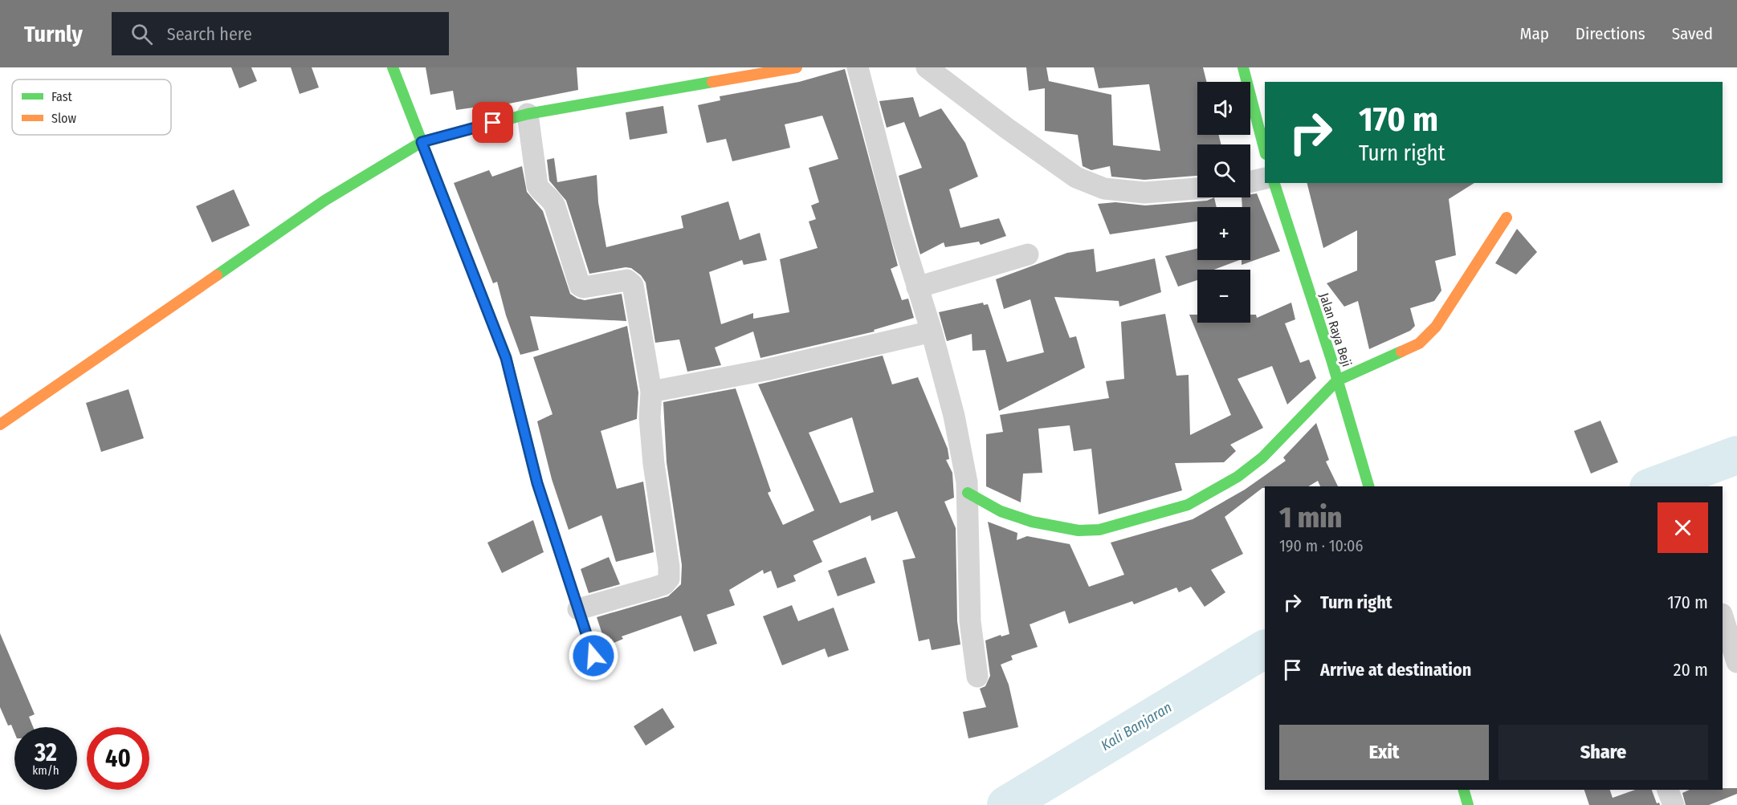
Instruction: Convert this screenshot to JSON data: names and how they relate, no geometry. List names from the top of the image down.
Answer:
{
  "streets": {
    "street": ["Jalan Raya Beji"]
  },
  "water": ["Kali Banjaran"],
  "legend": ["Fast", "Slow"],
  "page": {
    "header": "Turnly",
    "search": "Search here",
    "nav": ["Map", "Directions", "Saved"],
    "map_buttons": ["+", "−"],
    "turn": ["170 m", "Turn right"],
    "heading": ["1 min", "190 m · 10:06"],
    "list": [
      {
        "name": "Turn right",
        "value": "170 m"
      },
      {
        "name": "Arrive at destination",
        "value": "20 m"
      }
    ],
    "buttons": ["Exit", "Share"],
    "speed": "32 km/h",
    "limit": "40"
  }
}
